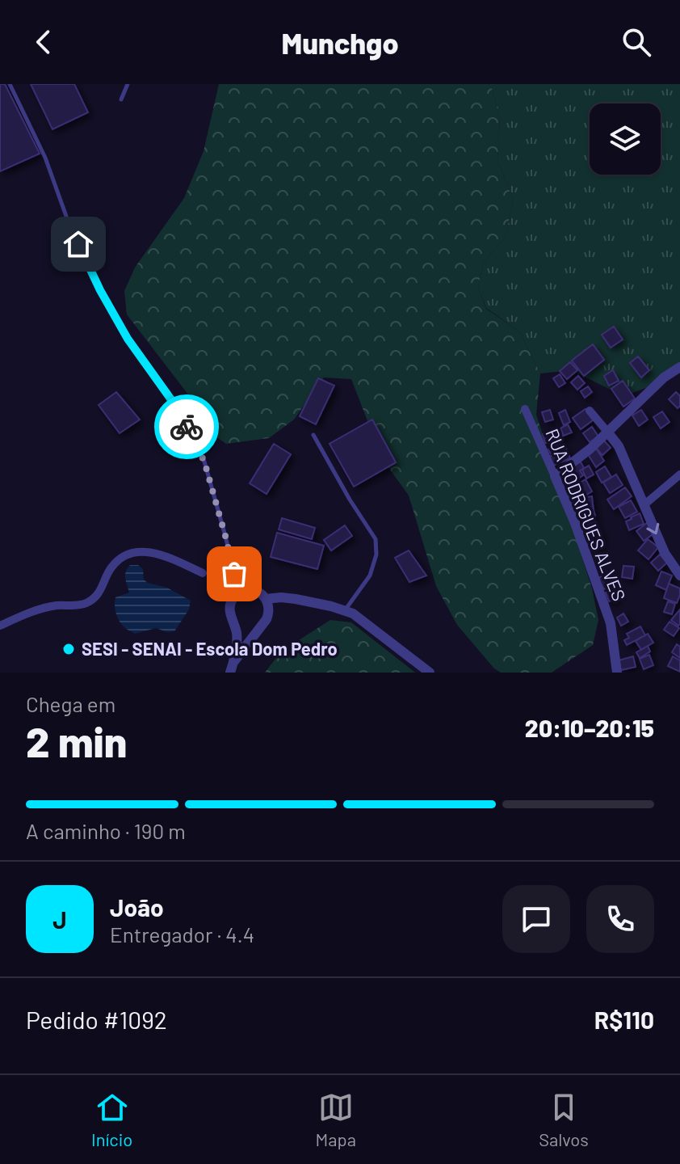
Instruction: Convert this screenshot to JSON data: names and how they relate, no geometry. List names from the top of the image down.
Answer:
{
  "streets": {
    "street": ["RUA RODRIGUES ALVES"]
  },
  "places": ["SESI - SENAI - Escola Dom Pedro"],
  "page": {
    "header": "Munchgo",
    "heading": ["2 min", "Chega em", "20:10–20:15"],
    "panel": [
      "João",
      "Entregador · 4.4",
      "Pedido #1092",
      "R$110"
    ],
    "bar": "A caminho · 190 m",
    "round": "J",
    "tabs": ["Início", "Mapa", "Salvos"]
  }
}
